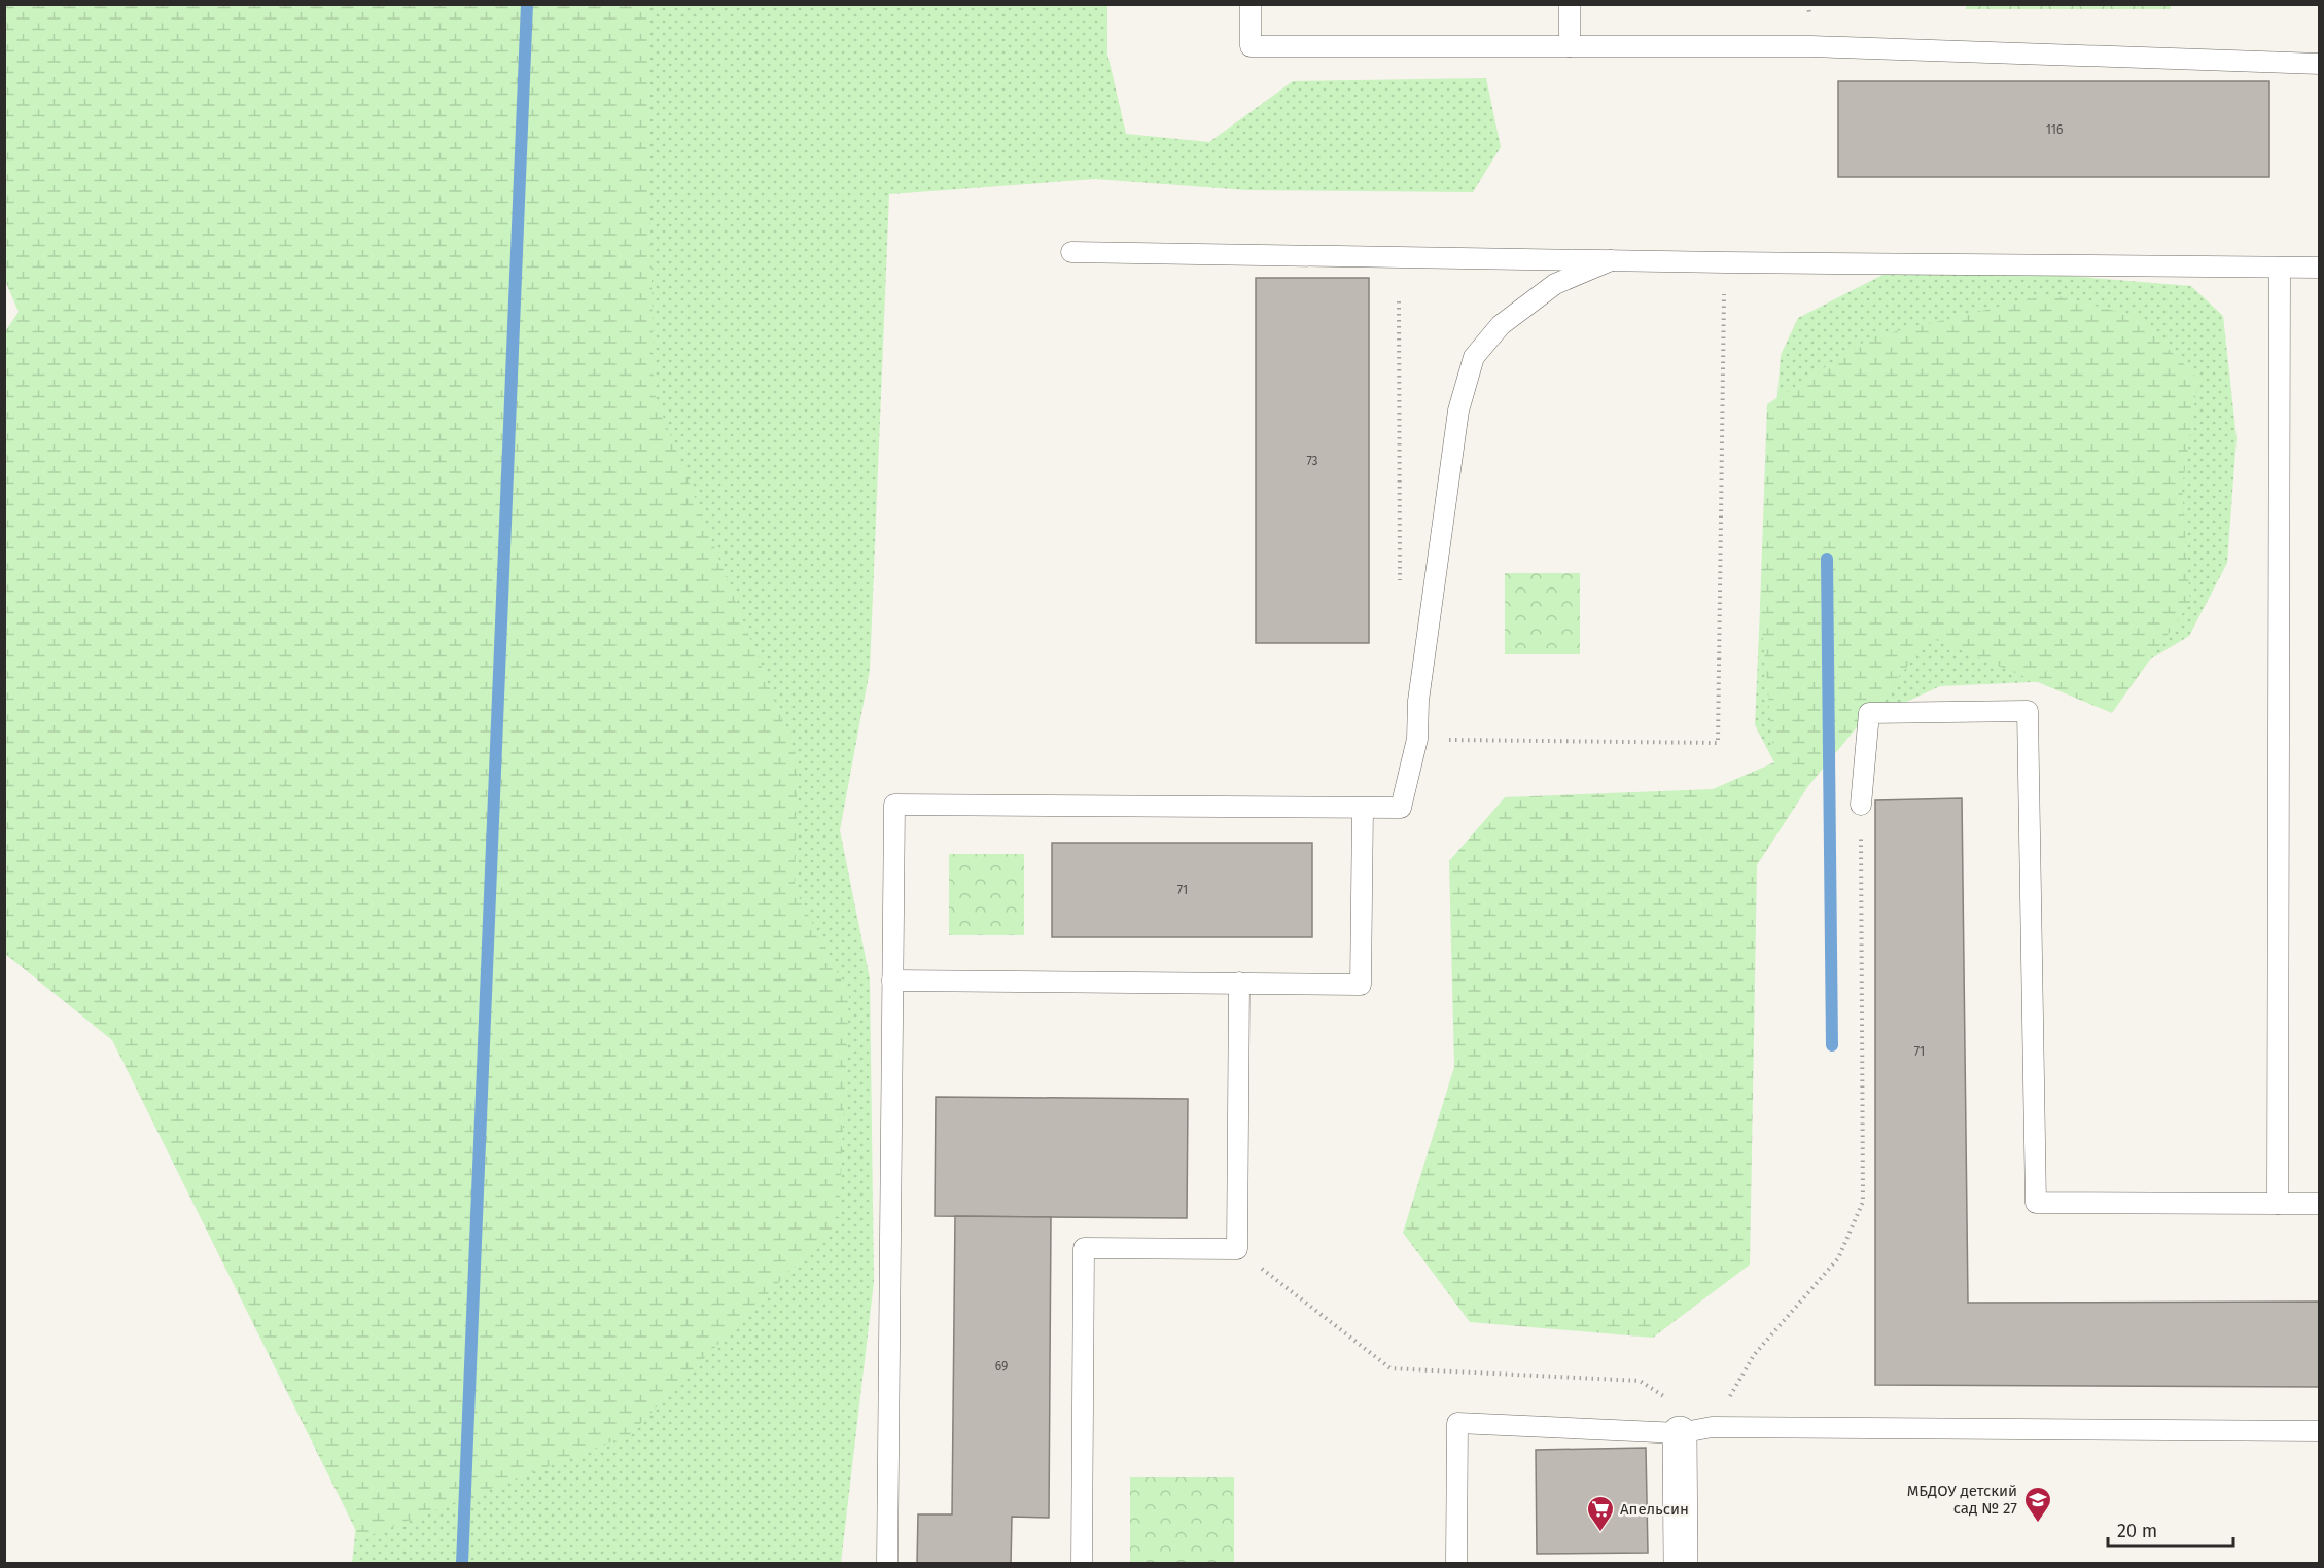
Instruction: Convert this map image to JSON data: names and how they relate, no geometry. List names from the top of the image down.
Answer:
{
  "places": {
    "school or university": ["МБДОУ детский сад № 27"],
    "supermarket": ["Апельсин"]
  },
  "house_numbers": [
    "116",
    "73",
    "71",
    "71",
    "69"
  ],
  "scale_bar": "20 m"
}
